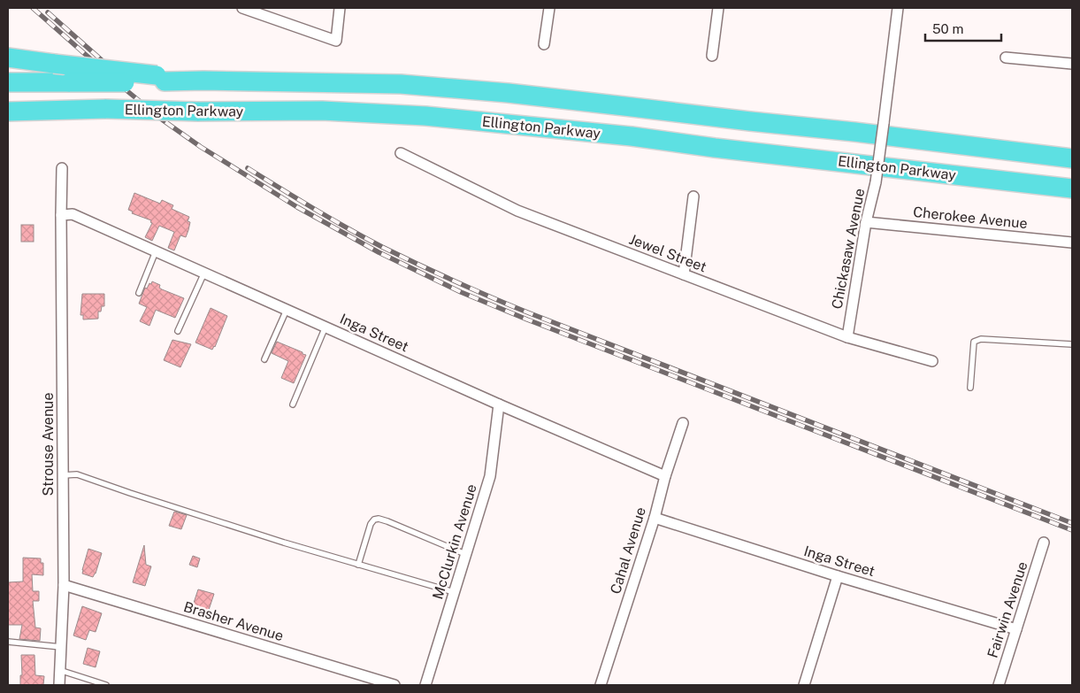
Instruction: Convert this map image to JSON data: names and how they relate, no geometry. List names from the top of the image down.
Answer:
{
  "streets": {
    "highway": ["Ellington Parkway"],
    "street": [
      "Cherokee Avenue",
      "Chickasaw Avenue",
      "Jewel Street",
      "Inga Street",
      "Strouse Avenue",
      "McClurkin Avenue",
      "Cahal Avenue",
      "Fairwin Avenue",
      "Brasher Avenue"
    ]
  },
  "crossings": [
    ["Cherokee Avenue", "Chickasaw Avenue"],
    ["Chickasaw Avenue", "Jewel Street"],
    ["Inga Street", "Strouse Avenue"],
    ["Inga Street", "McClurkin Avenue"],
    ["Inga Street", "Cahal Avenue"],
    ["Inga Street", "Fairwin Avenue"],
    ["Strouse Avenue", "Brasher Avenue"]
  ],
  "scale_bar": "50 m"
}
